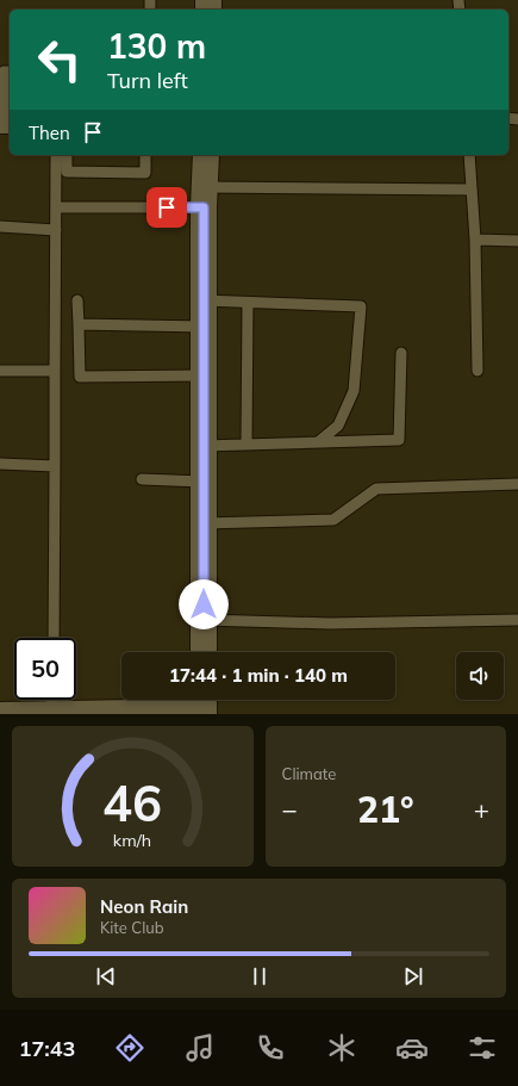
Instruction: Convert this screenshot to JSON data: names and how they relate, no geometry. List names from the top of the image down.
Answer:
{
  "page": {
    "turn": ["130 m", "Turn left"],
    "then": "Then",
    "limit": "50",
    "trip": "17:44 · 1 min · 140 m",
    "tile": "Climate",
    "heat": ["−", "21°", "+"],
    "song": ["Neon Rain", "Kite Club"],
    "tabs": "17:43",
    "gauge": ["46", "km/h"]
  }
}
